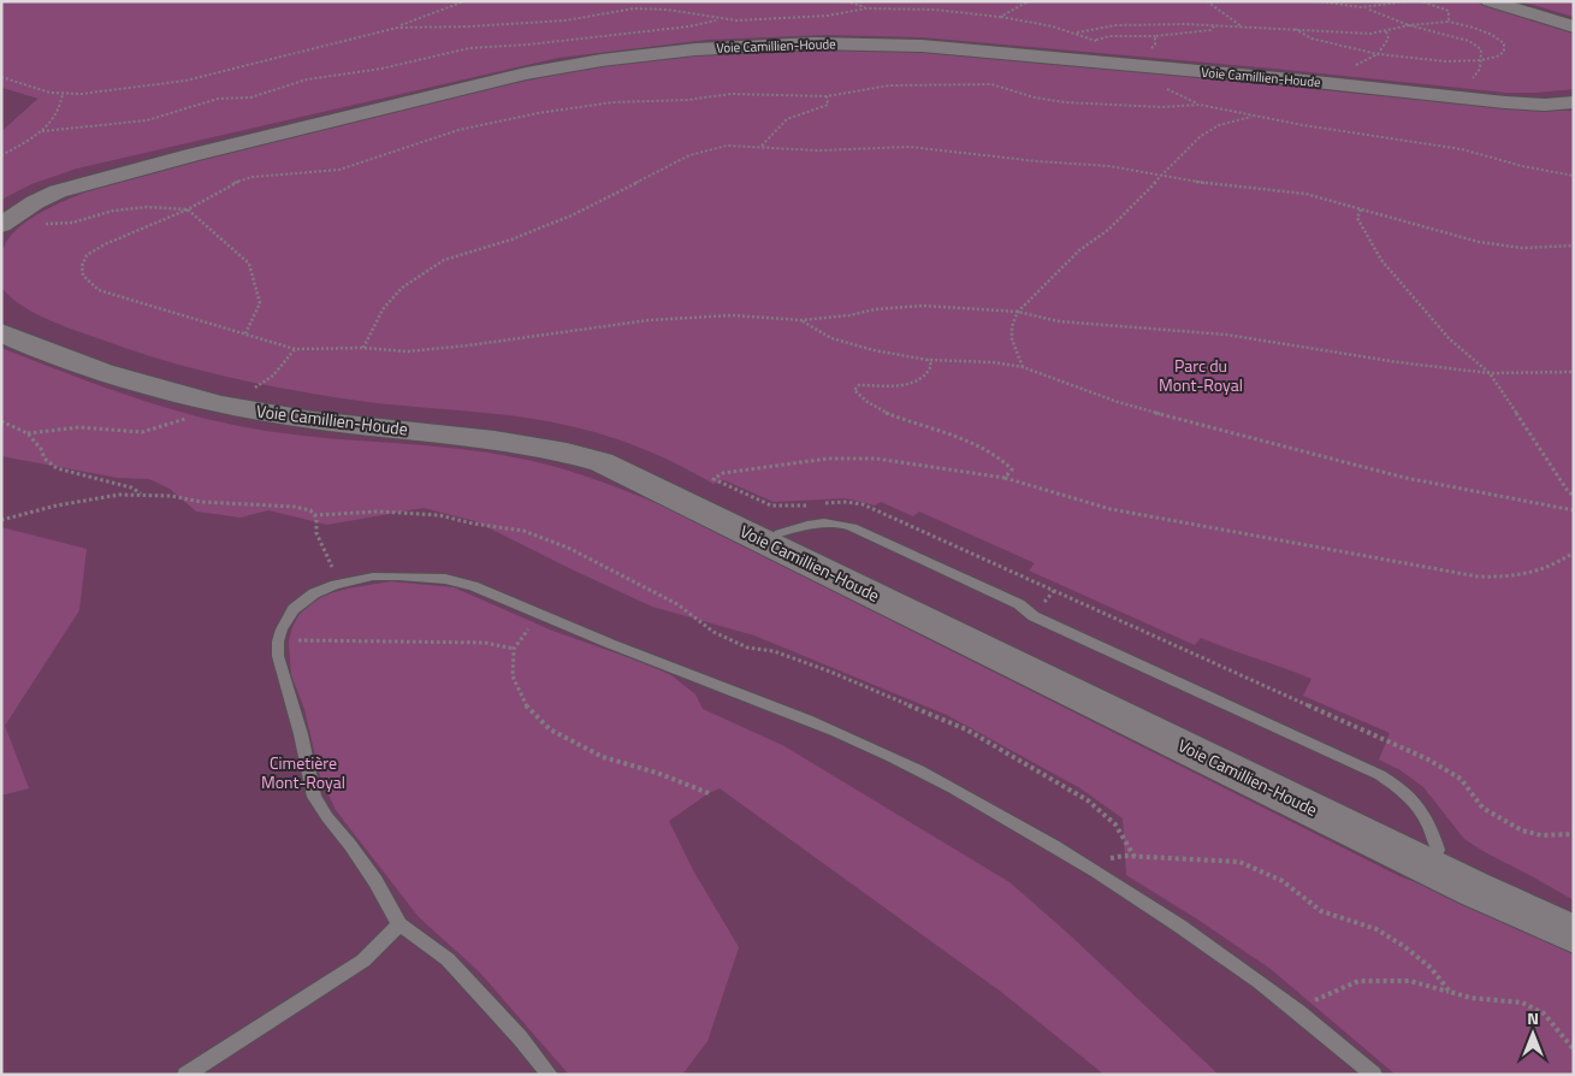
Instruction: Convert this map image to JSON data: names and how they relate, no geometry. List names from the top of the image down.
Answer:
{
  "streets": {
    "street": ["Voie Camillien-Houde"]
  },
  "parks": ["Parc du Mont-Royal", "Cimetière Mont-Royal"],
  "north": "top"
}
